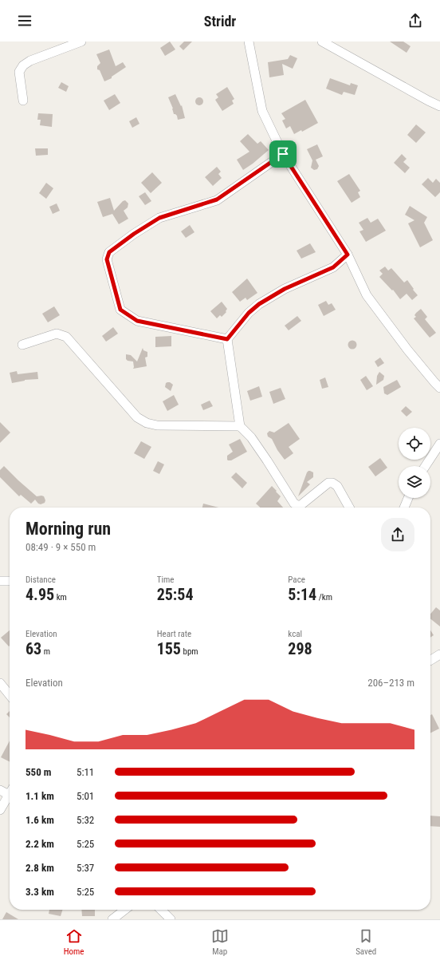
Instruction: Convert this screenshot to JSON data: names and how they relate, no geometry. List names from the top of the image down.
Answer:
{
  "page": {
    "header": "Stridr",
    "heading": ["Morning run", "08:49 · 9 × 550 m"],
    "stats": [
      ["Distance", "4.95 km"],
      ["Time", "25:54"],
      ["Pace", "5:14 /km"],
      ["Elevation", "63 m"],
      ["Heart rate", "155 bpm"],
      ["kcal", "298"]
    ],
    "chart": ["Elevation", "206–213 m"],
    "list": [
      {
        "name": "550 m",
        "note": "5:11"
      },
      {
        "name": "1.1 km",
        "note": "5:01"
      },
      {
        "name": "1.6 km",
        "note": "5:32"
      },
      {
        "name": "2.2 km",
        "note": "5:25"
      },
      {
        "name": "2.8 km",
        "note": "5:37"
      },
      {
        "name": "3.3 km",
        "note": "5:25"
      }
    ],
    "tabs": ["Home", "Map", "Saved"]
  }
}
